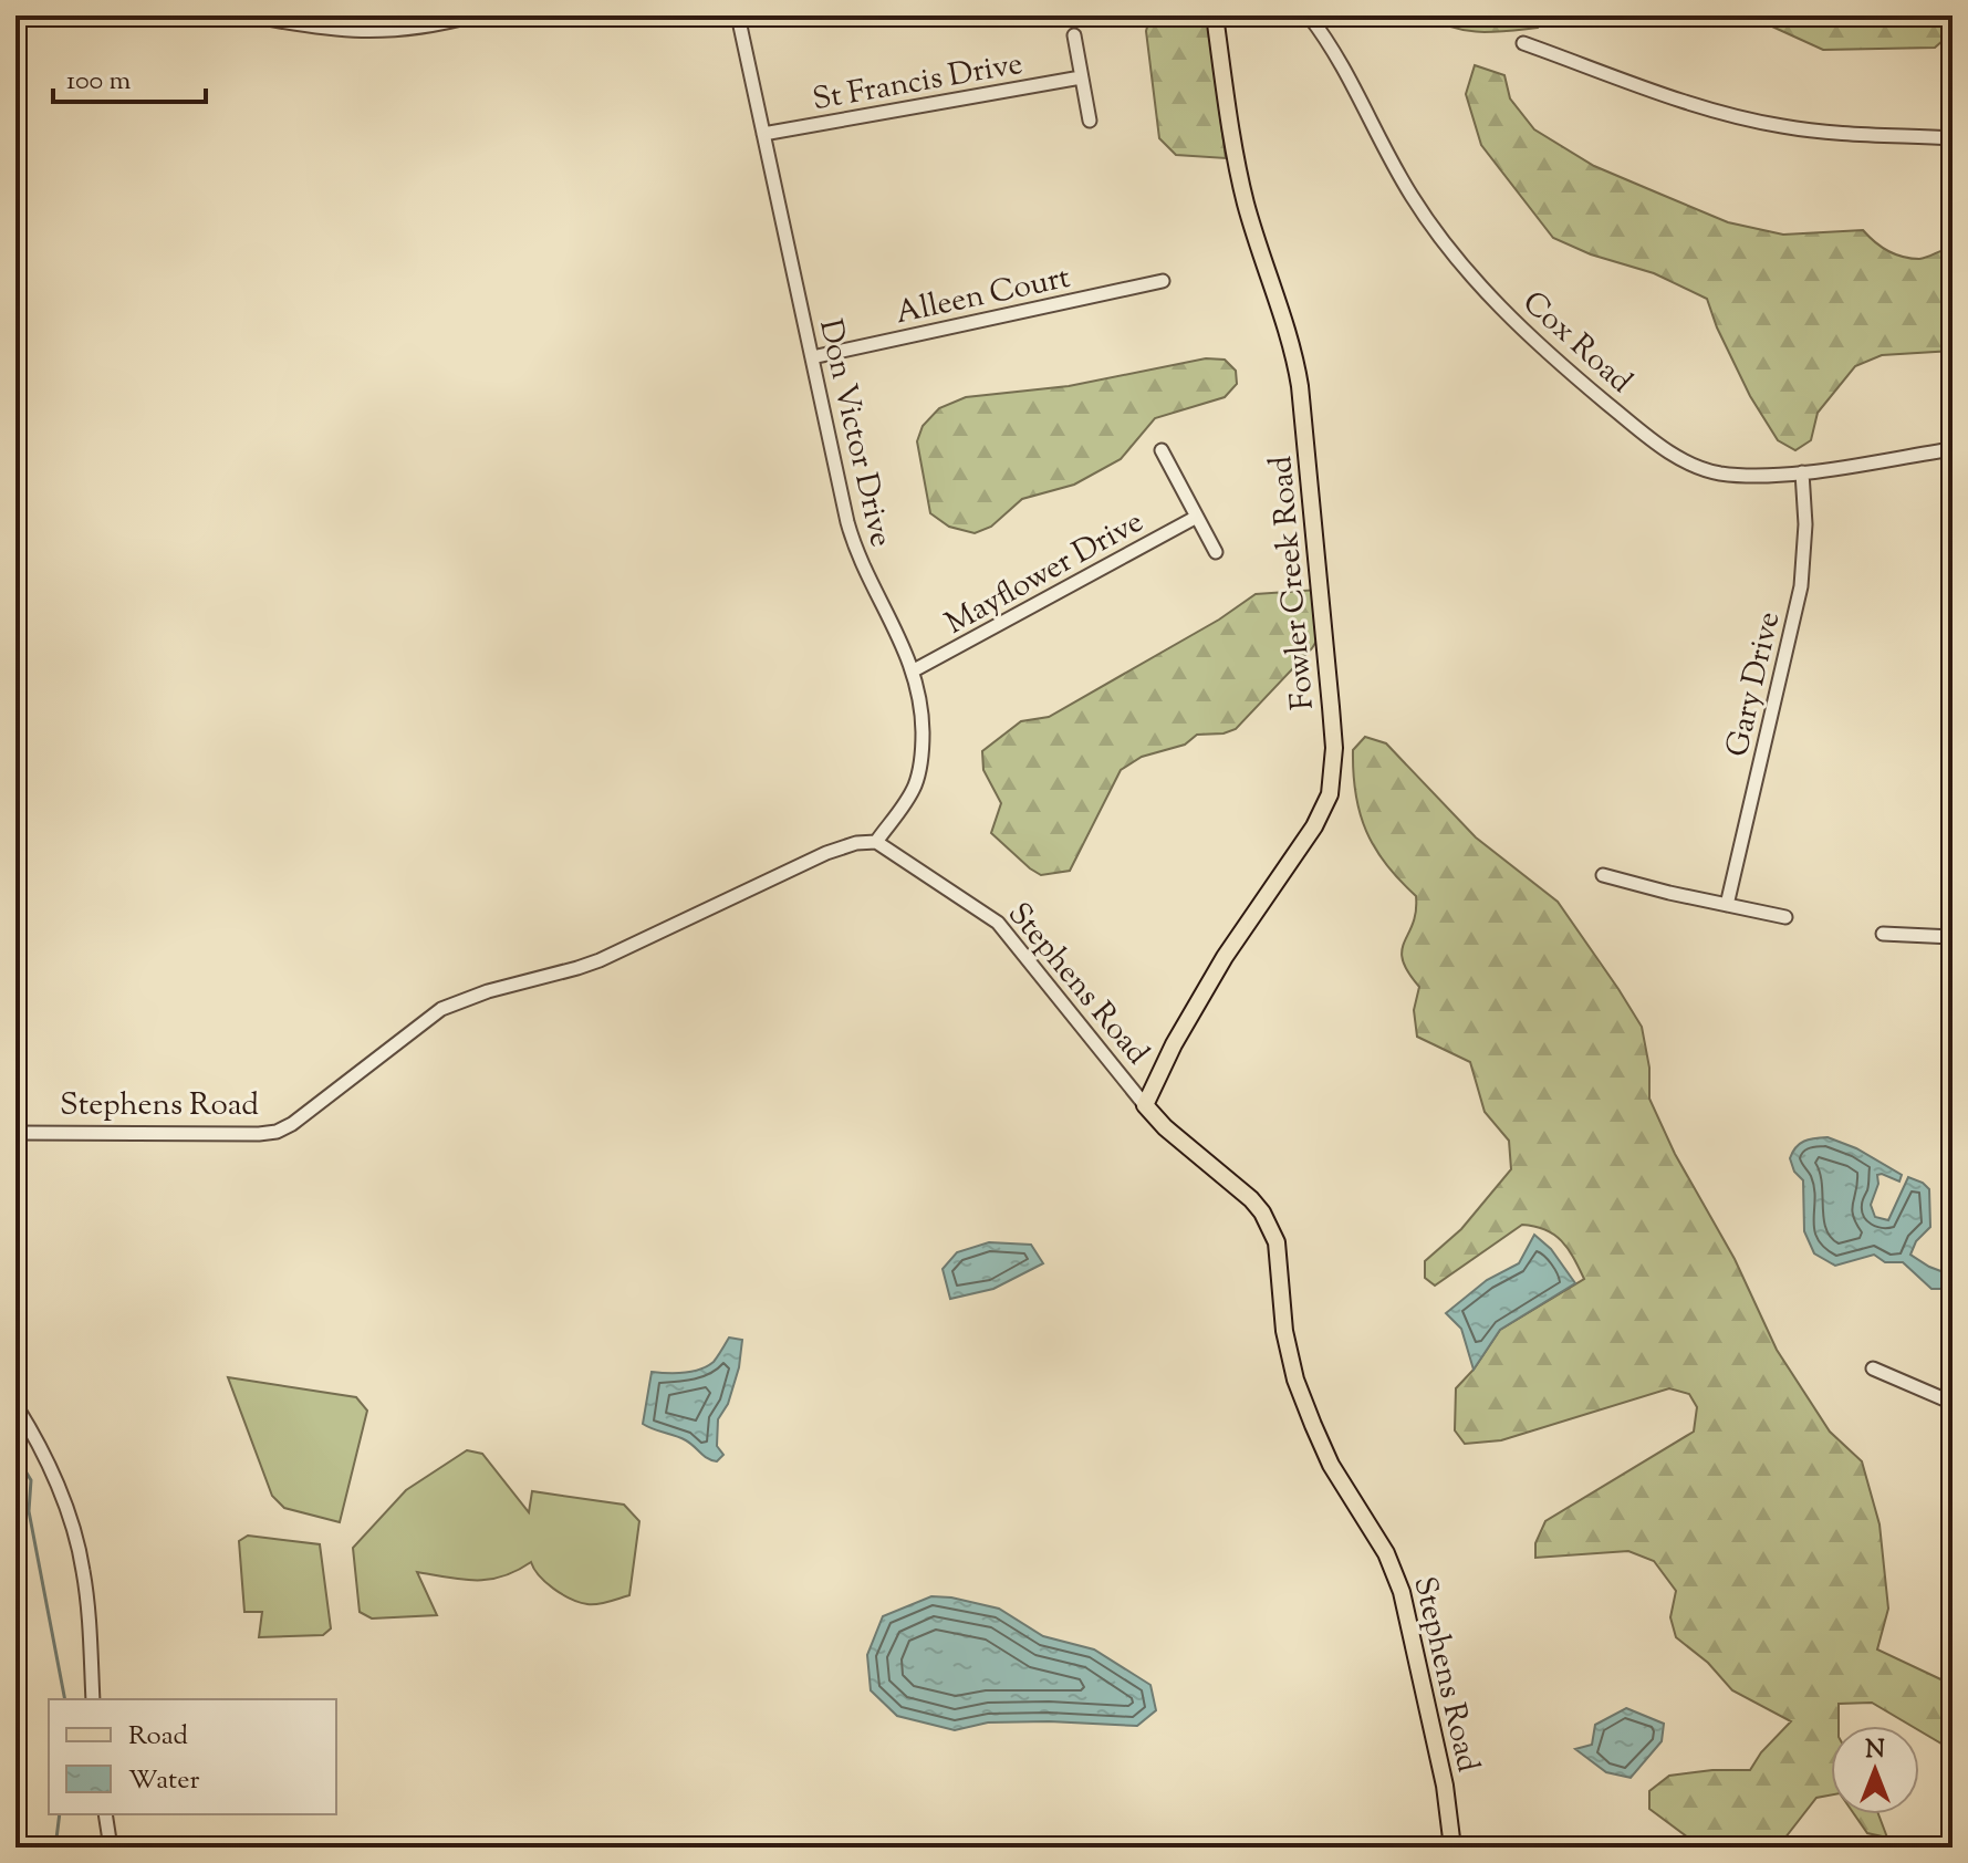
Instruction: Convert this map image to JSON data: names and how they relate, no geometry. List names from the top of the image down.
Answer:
{
  "streets": {
    "main road": ["Fowler Creek Road", "Stephens Road"],
    "street": [
      "St Francis Drive",
      "Alleen Court",
      "Cox Road",
      "Don Victor Drive",
      "Mayflower Drive",
      "Gary Drive"
    ]
  },
  "crossings": [
    ["St Francis Drive", "Don Victor Drive"],
    ["Alleen Court", "Don Victor Drive"],
    ["Cox Road", "Gary Drive"],
    ["Don Victor Drive", "Mayflower Drive"],
    ["Don Victor Drive", "Stephens Road"],
    ["Fowler Creek Road", "Stephens Road"]
  ],
  "legend": ["Road", "Water"],
  "scale_bar": "100 m",
  "north": "top"
}
